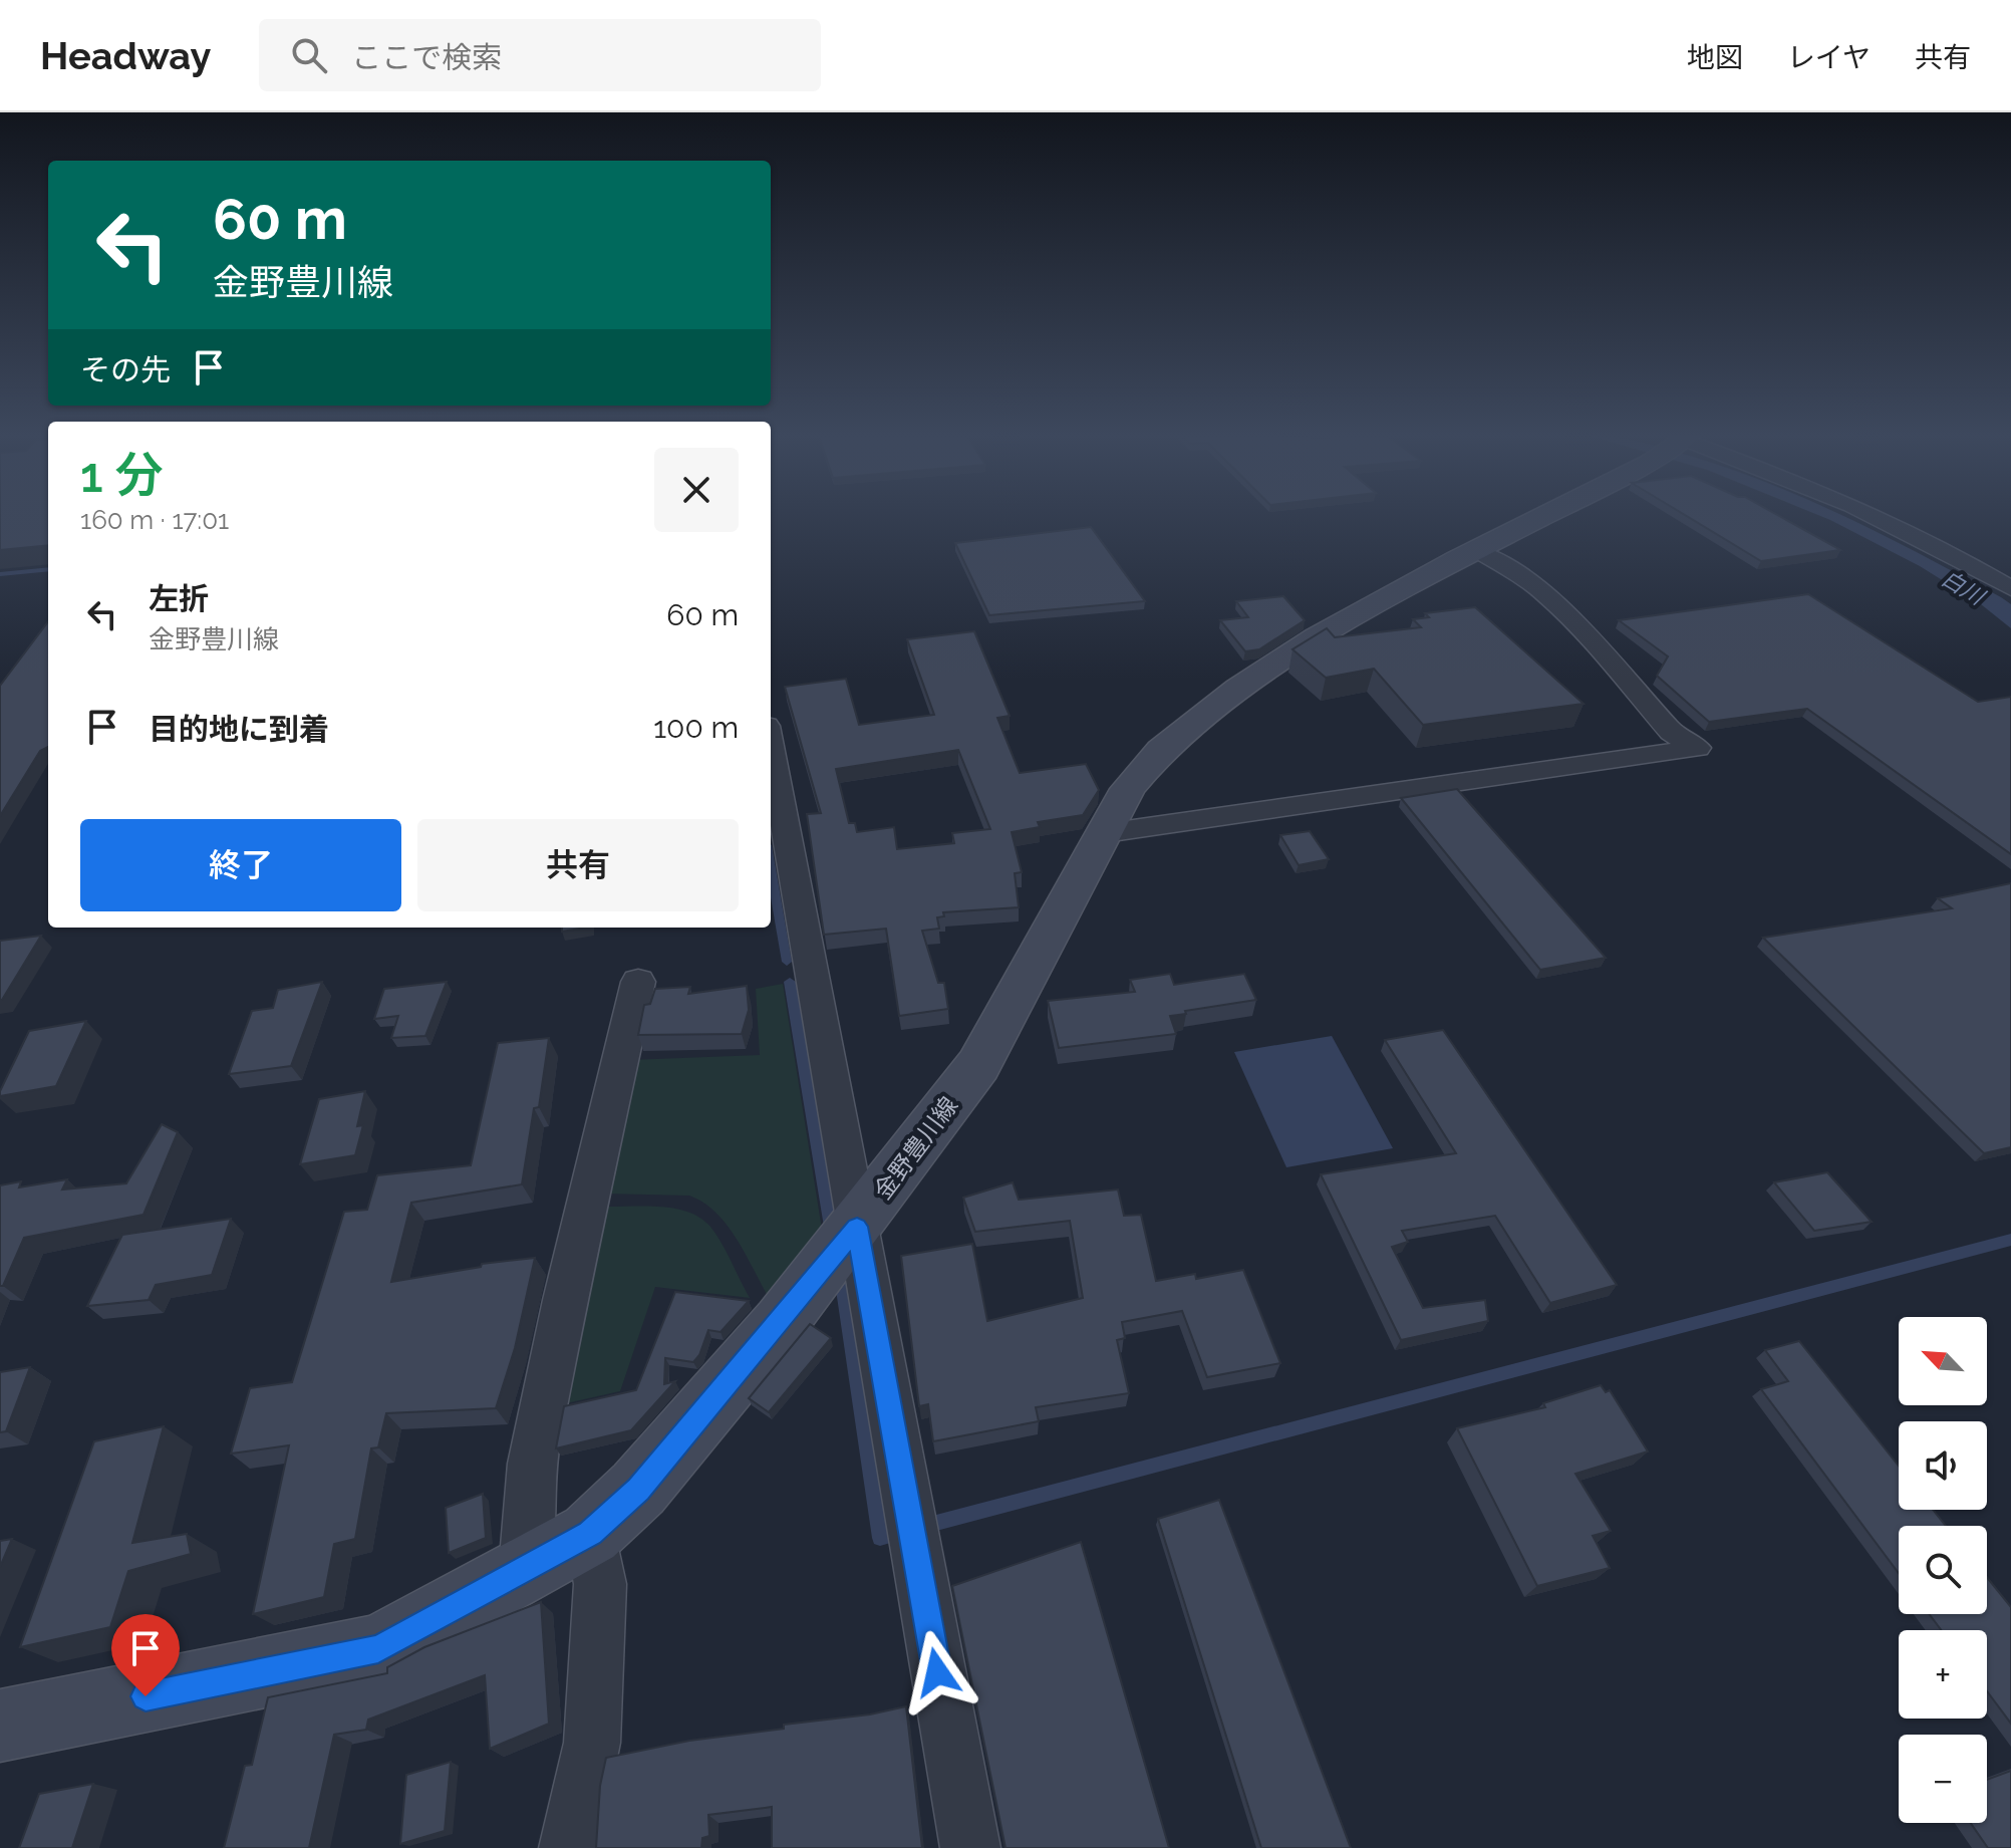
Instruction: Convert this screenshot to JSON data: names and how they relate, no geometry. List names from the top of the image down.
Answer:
{
  "streets": {
    "main road": ["金野豊川線"]
  },
  "water": ["白川"],
  "north": "top left",
  "page": {
    "header": "Headway",
    "search": "ここで検索",
    "nav": ["地図", "レイヤ", "共有"],
    "turn": ["60 m", "金野豊川線"],
    "then": "その先",
    "heading": ["1 分", "160 m · 17:01"],
    "list": [
      {
        "name": "左折",
        "note": "金野豊川線",
        "value": "60 m"
      },
      {
        "name": "目的地に到着",
        "value": "100 m"
      }
    ],
    "buttons": ["終了", "共有"],
    "map_buttons": ["+", "−"]
  }
}
